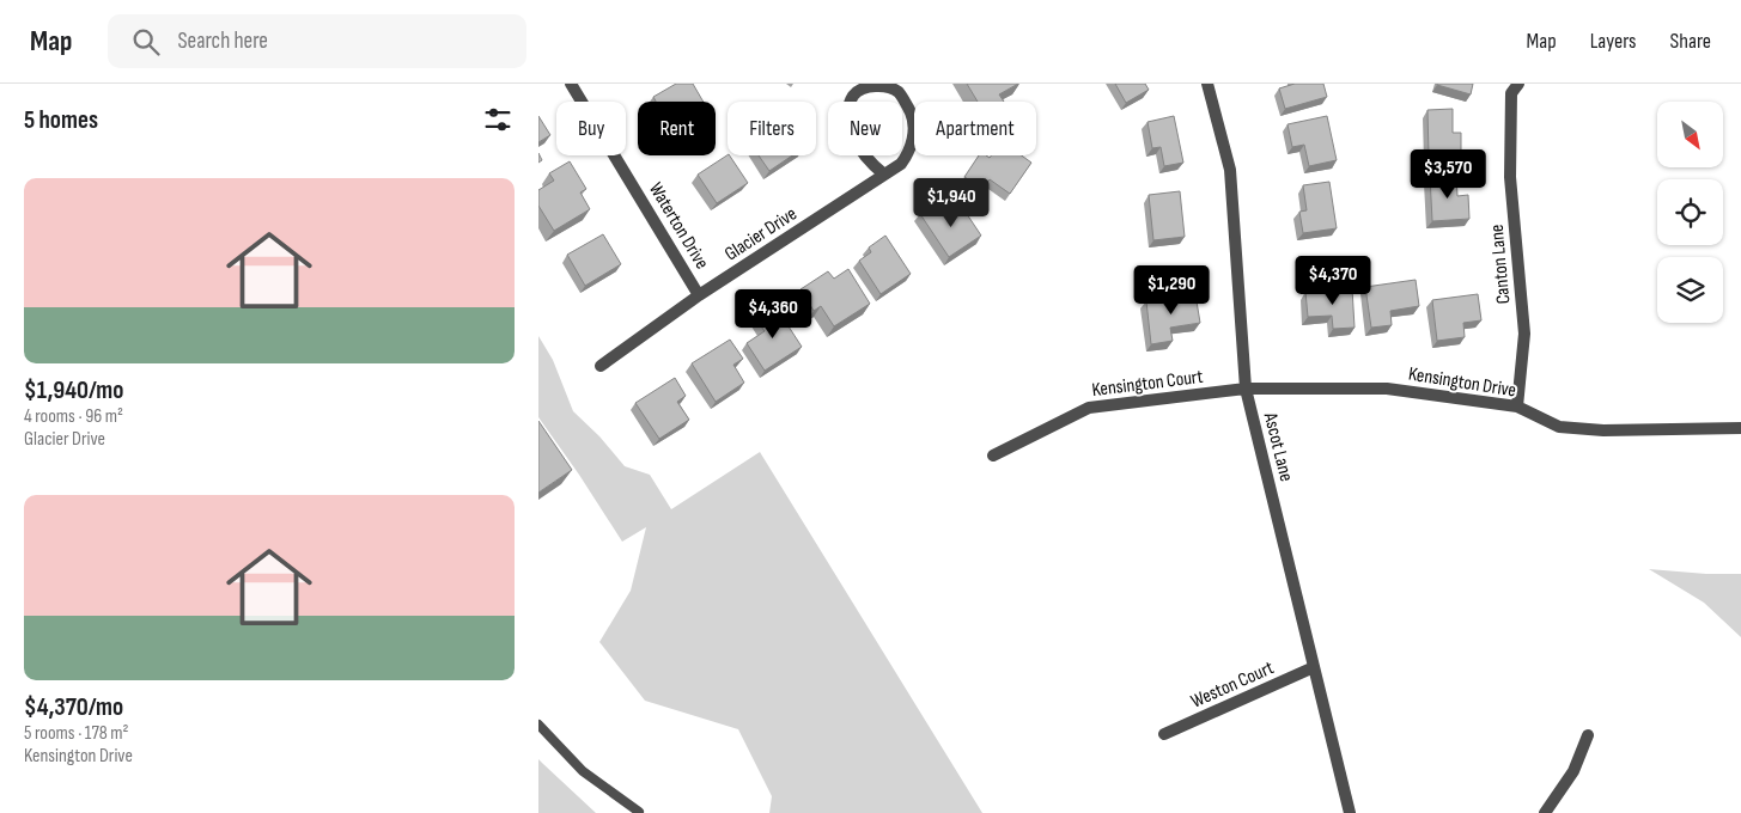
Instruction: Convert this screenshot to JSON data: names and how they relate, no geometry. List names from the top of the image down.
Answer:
{
  "streets": {
    "street": [
      "Waterton Drive",
      "Glacier Drive",
      "Canton Lane",
      "Kensington Drive",
      "Kensington Court",
      "Ascot Lane",
      "Weston Court"
    ]
  },
  "crossings": [
    ["Waterton Drive", "Glacier Drive"],
    ["Canton Lane", "Kensington Drive"],
    ["Kensington Drive", "Kensington Court"],
    ["Kensington Drive", "Ascot Lane"],
    ["Kensington Court", "Ascot Lane"],
    ["Ascot Lane", "Weston Court"]
  ],
  "north": "bottom right",
  "page": {
    "header": "Map",
    "search": "Search here",
    "nav": ["Map", "Layers", "Share"],
    "heading": "5 homes",
    "chip": [
      "Buy",
      "Rent",
      "Filters",
      "New",
      "Apartment"
    ],
    "price": [
      "$3,570",
      "$1,940",
      "$4,370",
      "$1,290",
      "$4,360"
    ],
    "list": [
      {
        "name": "$1,940/mo",
        "note": "4 rooms · 96 m² · Glacier Drive"
      },
      {
        "name": "$4,370/mo",
        "note": "5 rooms · 178 m² · Kensington Drive"
      }
    ]
  }
}
